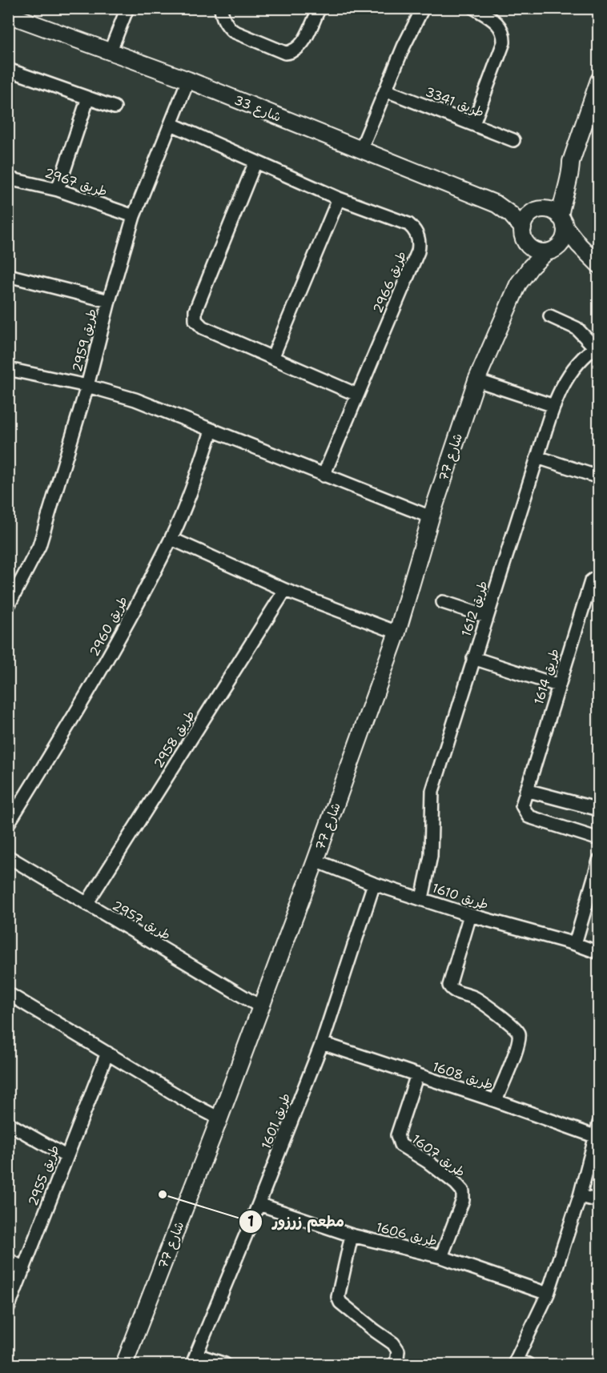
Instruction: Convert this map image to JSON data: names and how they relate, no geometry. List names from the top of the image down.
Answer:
{
  "streets": {
    "street": [
      "طريق 3341",
      "شارع 33",
      "طريق 2967",
      "طريق 2966",
      "طريق 2959",
      "شارع 77",
      "طريق 1612",
      "طريق 2960",
      "طريق 1614",
      "طريق 2958",
      "طريق 1610",
      "طريق 2957",
      "طريق 1608",
      "طريق 1601",
      "طريق 1607",
      "طريق 2955",
      "طريق 1606"
    ]
  },
  "crossings": [
    ["شارع 33", "طريق 2959"],
    ["شارع 33", "شارع 77"],
    ["طريق 2967", "طريق 2959"],
    ["طريق 2966", "طريق 2959"],
    ["شارع 77", "طريق 1610"],
    ["شارع 77", "طريق 2957"],
    ["طريق 1612", "طريق 1610"],
    ["طريق 2958", "طريق 2957"],
    ["طريق 1610", "طريق 1601"],
    ["طريق 1608", "طريق 1601"],
    ["طريق 1608", "طريق 1607"],
    ["طريق 1601", "طريق 1606"],
    ["طريق 1607", "طريق 1606"]
  ],
  "places": ["مطعم زرزور"]
}
